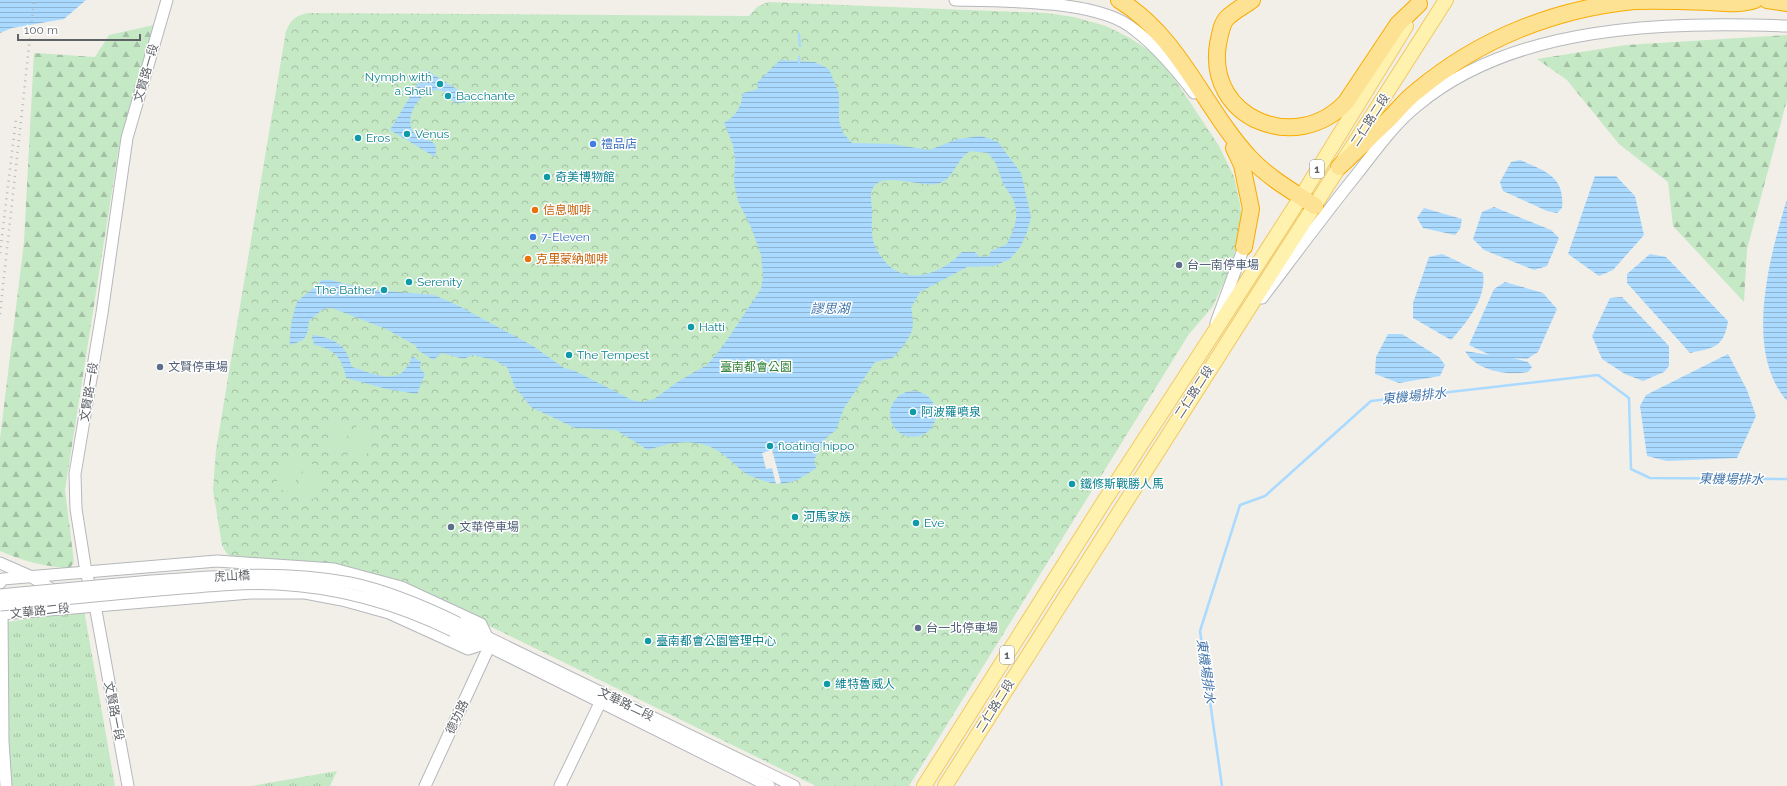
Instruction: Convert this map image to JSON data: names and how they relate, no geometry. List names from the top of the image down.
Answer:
{
  "streets": {
    "main road": ["二仁路二段", "1"],
    "street": [
      "文賢路一段",
      "虎山橋",
      "文華路二段",
      "德功路"
    ]
  },
  "crossings": [
    ["文賢路一段", "文華路二段"],
    ["虎山橋", "文華路二段"],
    ["文華路二段", "德功路"]
  ],
  "water": ["謬思湖", "東機場排水"],
  "parks": ["臺南都會公園"],
  "places": [
    "Nymph with a Shell",
    "Bacchante",
    "Venus",
    "Eros",
    "禮品店",
    "奇美博物館",
    "信息咖啡",
    "7-Eleven",
    "克里蒙納咖啡",
    "台一南停車場",
    "Serenity",
    "The Bather",
    "Hatti",
    "The Tempest",
    "文賢停車場",
    "阿波羅噴泉",
    "floating hippo",
    "鐵修斯戰勝人馬",
    "河馬家族",
    "Eve",
    "文華停車場",
    "台一北停車場",
    "臺南都會公園管理中心",
    "維特魯威人"
  ],
  "scale_bar": "100 m"
}
